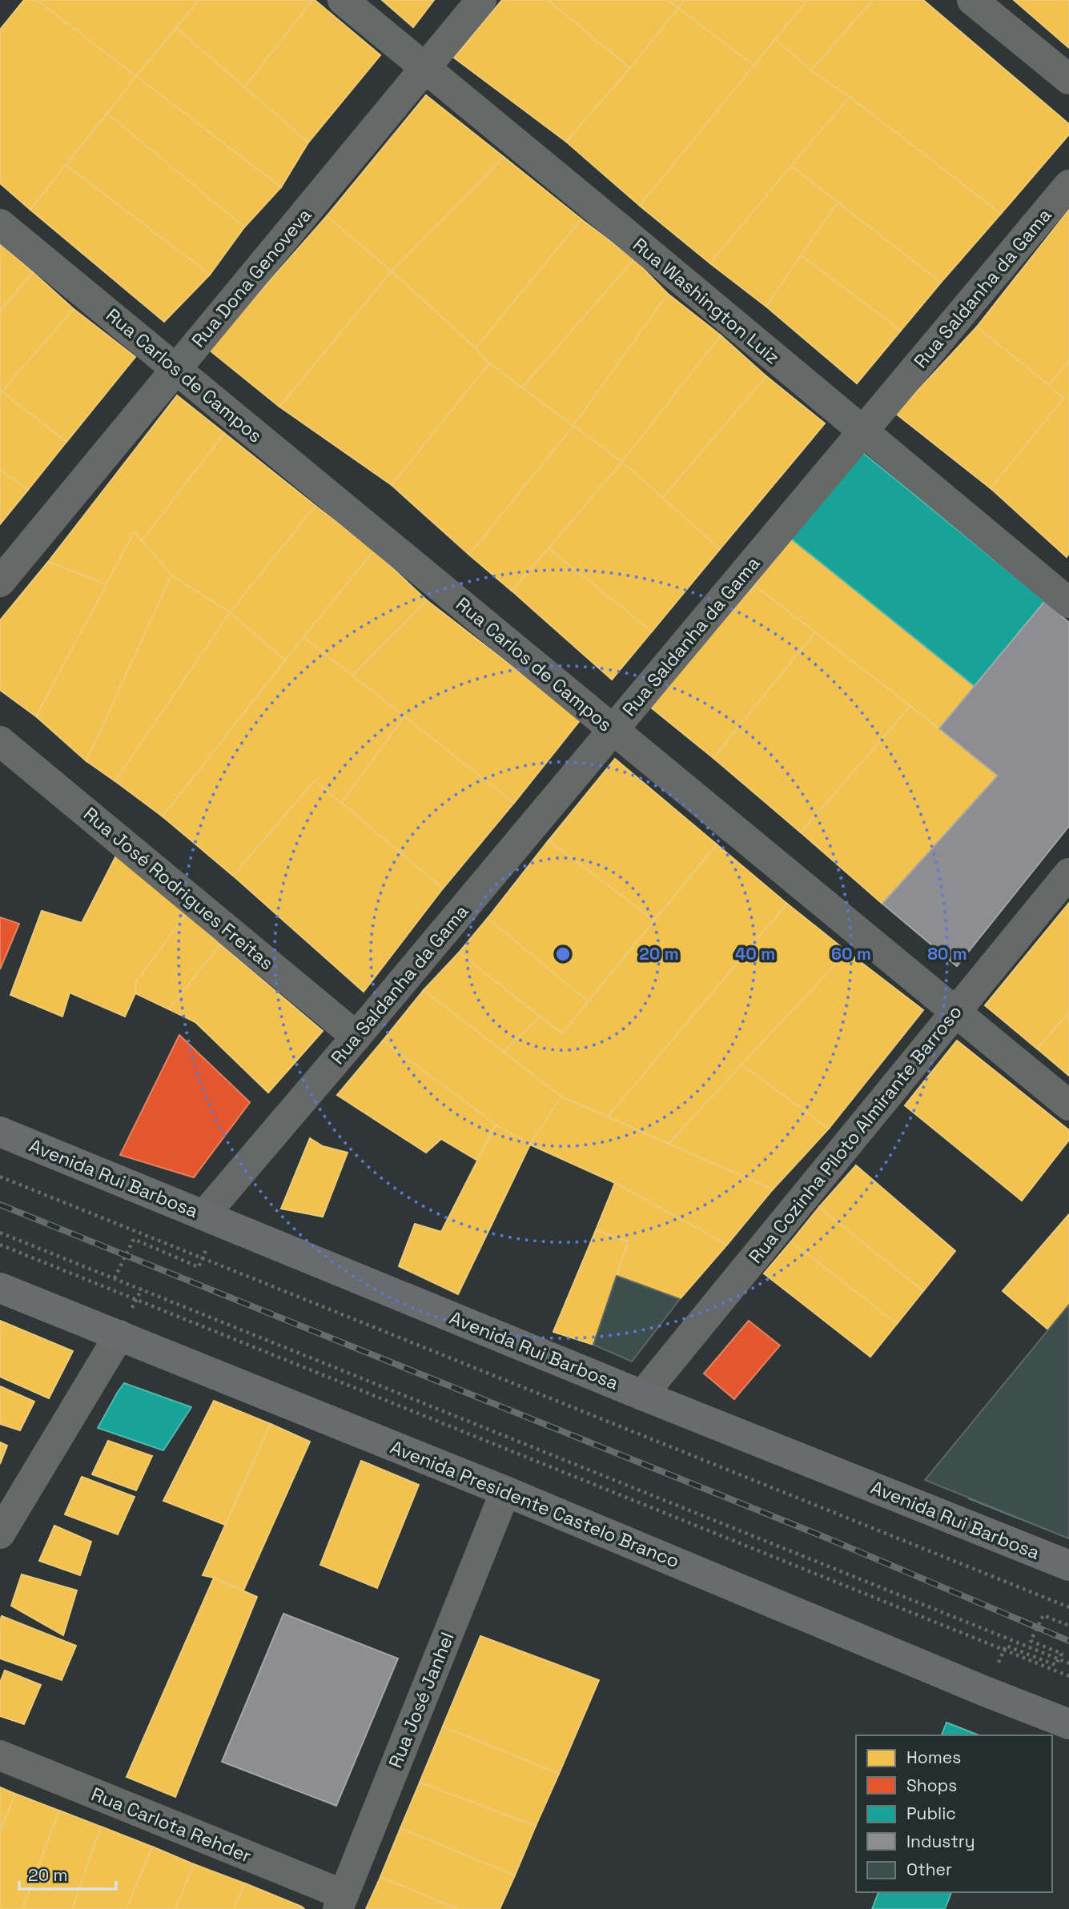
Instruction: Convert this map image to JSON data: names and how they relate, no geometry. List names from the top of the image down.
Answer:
{
  "streets": {
    "main road": ["Avenida Rui Barbosa", "Avenida Presidente Castelo Branco"],
    "street": [
      "Rua Dona Genoveva",
      "Rua Saldanha da Gama",
      "Rua Washington Luiz",
      "Rua Carlos de Campos",
      "Rua José Rodrigues Freitas",
      "Rua Cozinha Piloto Almirante Barroso",
      "Rua José Janhel",
      "Rua Carlota Rehder"
    ]
  },
  "crossings": [
    ["Rua Dona Genoveva", "Rua Washington Luiz"],
    ["Rua Dona Genoveva", "Rua Carlos de Campos"],
    ["Rua Saldanha da Gama", "Rua Washington Luiz"],
    ["Rua Saldanha da Gama", "Rua Carlos de Campos"],
    ["Rua Saldanha da Gama", "Rua José Rodrigues Freitas"],
    ["Rua Saldanha da Gama", "Avenida Rui Barbosa"],
    ["Rua Carlos de Campos", "Rua Cozinha Piloto Almirante Barroso"],
    ["Rua Cozinha Piloto Almirante Barroso", "Avenida Rui Barbosa"],
    ["Avenida Presidente Castelo Branco", "Rua José Janhel"],
    ["Rua José Janhel", "Rua Carlota Rehder"]
  ],
  "legend": [
    "Homes",
    "Shops",
    "Public",
    "Industry",
    "Other"
  ],
  "scale_bar": "20 m",
  "rings": [
    "20 m",
    "40 m",
    "60 m",
    "80 m"
  ]
}
